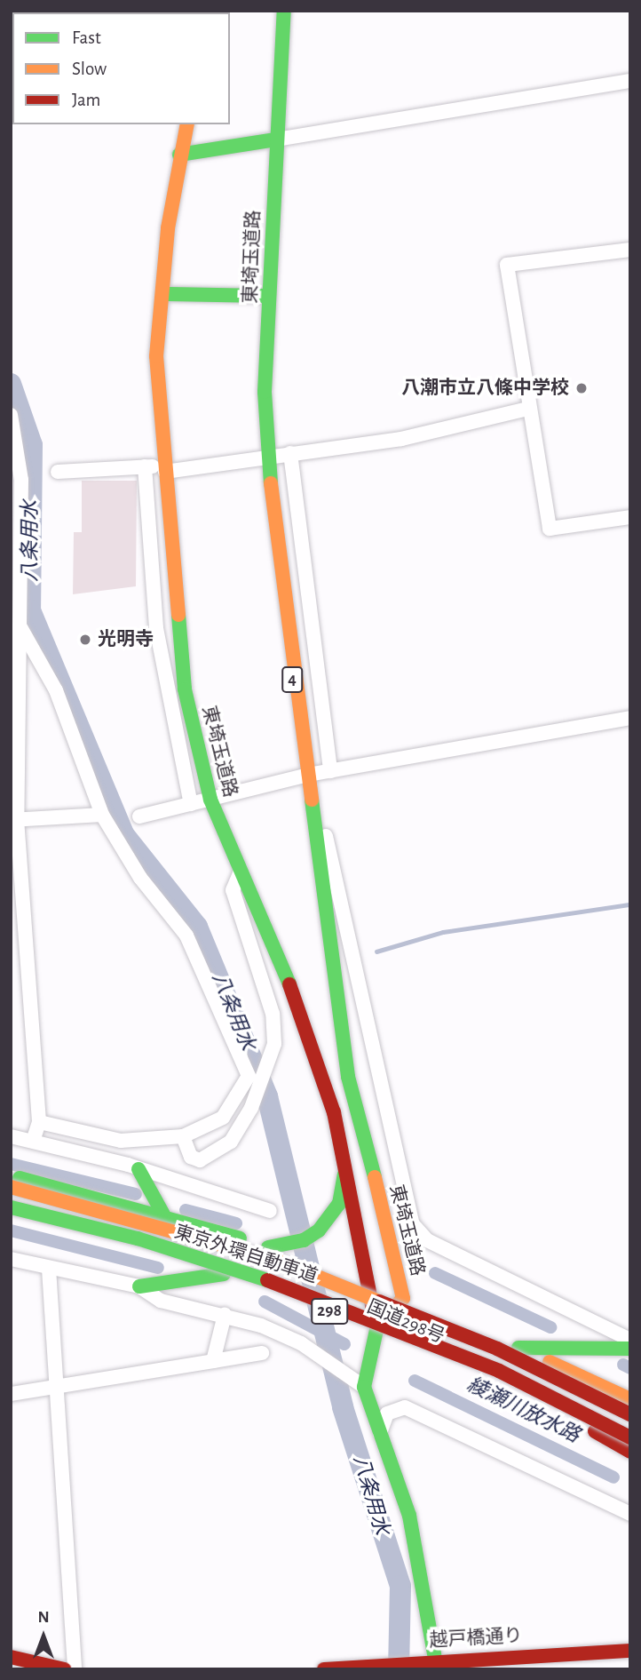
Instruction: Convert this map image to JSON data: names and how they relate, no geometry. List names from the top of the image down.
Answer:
{
  "streets": {
    "main road": [
      "東埼玉道路",
      "4",
      "東京外環自動車道",
      "298",
      "国道298号",
      "越戸橋通り"
    ]
  },
  "crossings": [
    ["東埼玉道路", "国道298号"],
    ["東京外環自動車道", "国道298号"]
  ],
  "water": ["八条用水", "綾瀬川放水路"],
  "places": ["八潮市立八條中学校", "光明寺"],
  "legend": ["Fast", "Slow", "Jam"],
  "north": "top"
}
